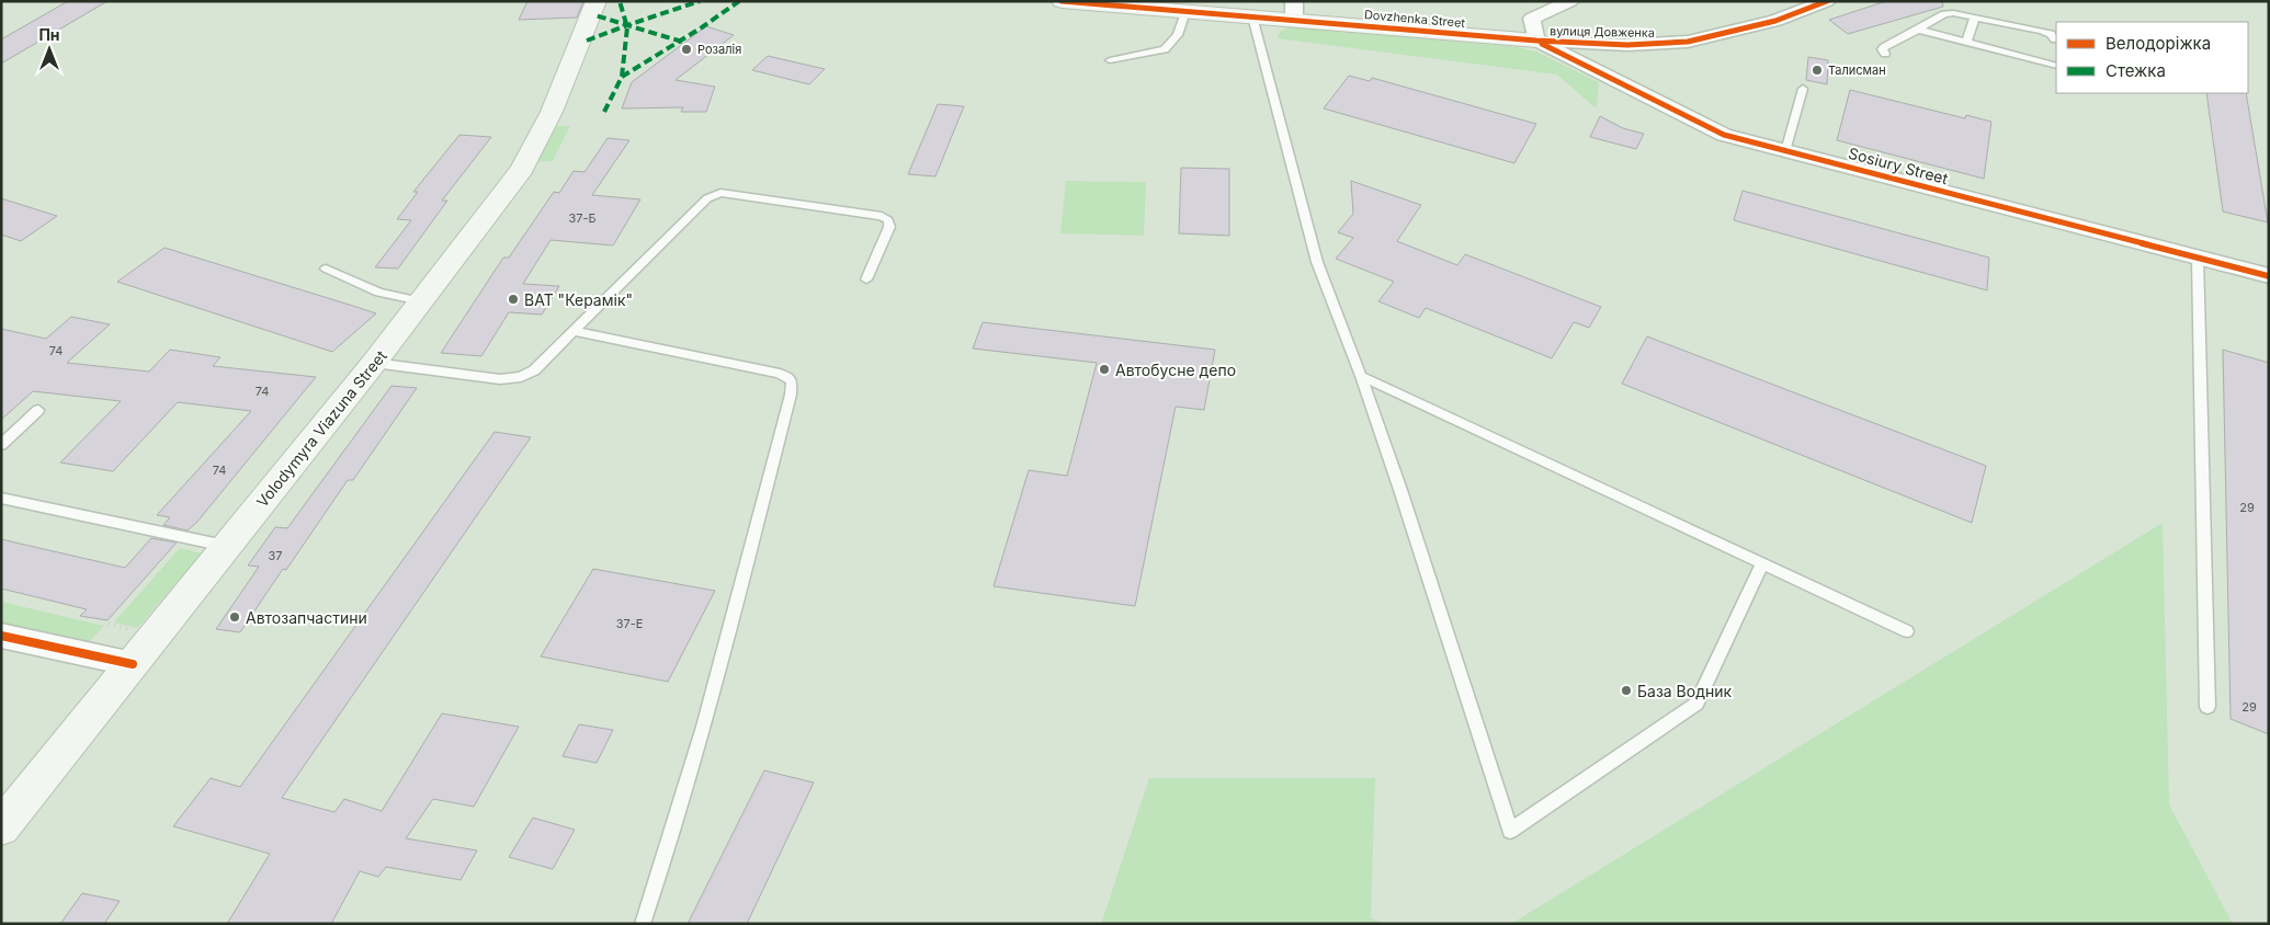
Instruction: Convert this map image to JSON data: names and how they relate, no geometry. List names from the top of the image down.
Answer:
{
  "streets": {
    "main road": ["Dovzhenka Street", "Volodymyra Viazuna Street"],
    "street": ["вулиця Довженка", "Sosiury Street"]
  },
  "crossings": [
    ["Dovzhenka Street", "вулиця Довженка"],
    ["Dovzhenka Street", "Sosiury Street"],
    ["вулиця Довженка", "Sosiury Street"]
  ],
  "places": [
    "Розалія",
    "Талисман",
    "ВАТ \"Керамік\"",
    "Автобусне депо",
    "Автозапчастини",
    "База Водник"
  ],
  "house_numbers": [
    "37-Б",
    "74",
    "74",
    "74",
    "29",
    "37",
    "37-Е",
    "29"
  ],
  "legend": ["Велодоріжка", "Стежка"],
  "north": "top"
}
